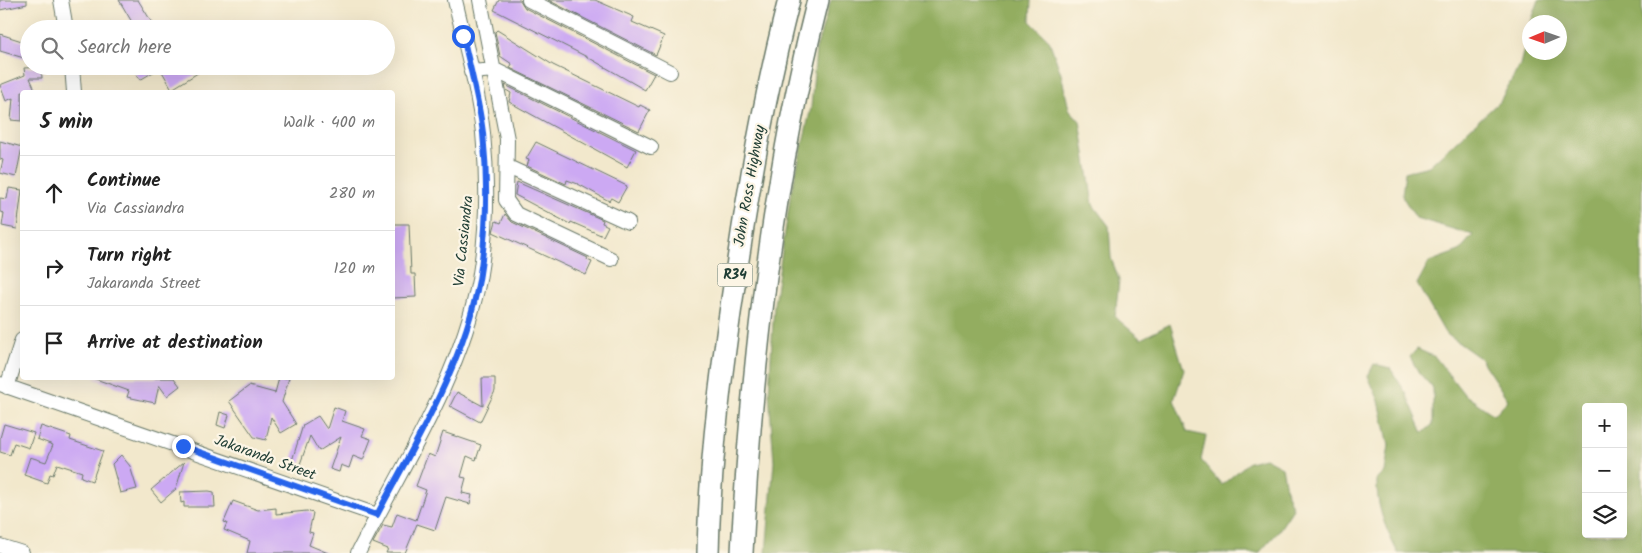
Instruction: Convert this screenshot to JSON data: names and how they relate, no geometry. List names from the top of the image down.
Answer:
{
  "streets": {
    "main road": ["John Ross Highway", "R34"],
    "street": ["Via Cassiandra", "Jakaranda Street"]
  },
  "crossings": [
    ["Via Cassiandra", "Jakaranda Street"]
  ],
  "north": "left",
  "page": {
    "search": "Search here",
    "heading": ["5 min", "Walk · 400 m"],
    "list": [
      ["Continue", "Via Cassiandra", "280 m"],
      ["Turn right", "Jakaranda Street", "120 m"],
      "Arrive at destination"
    ],
    "map_buttons": ["+", "−"]
  }
}
